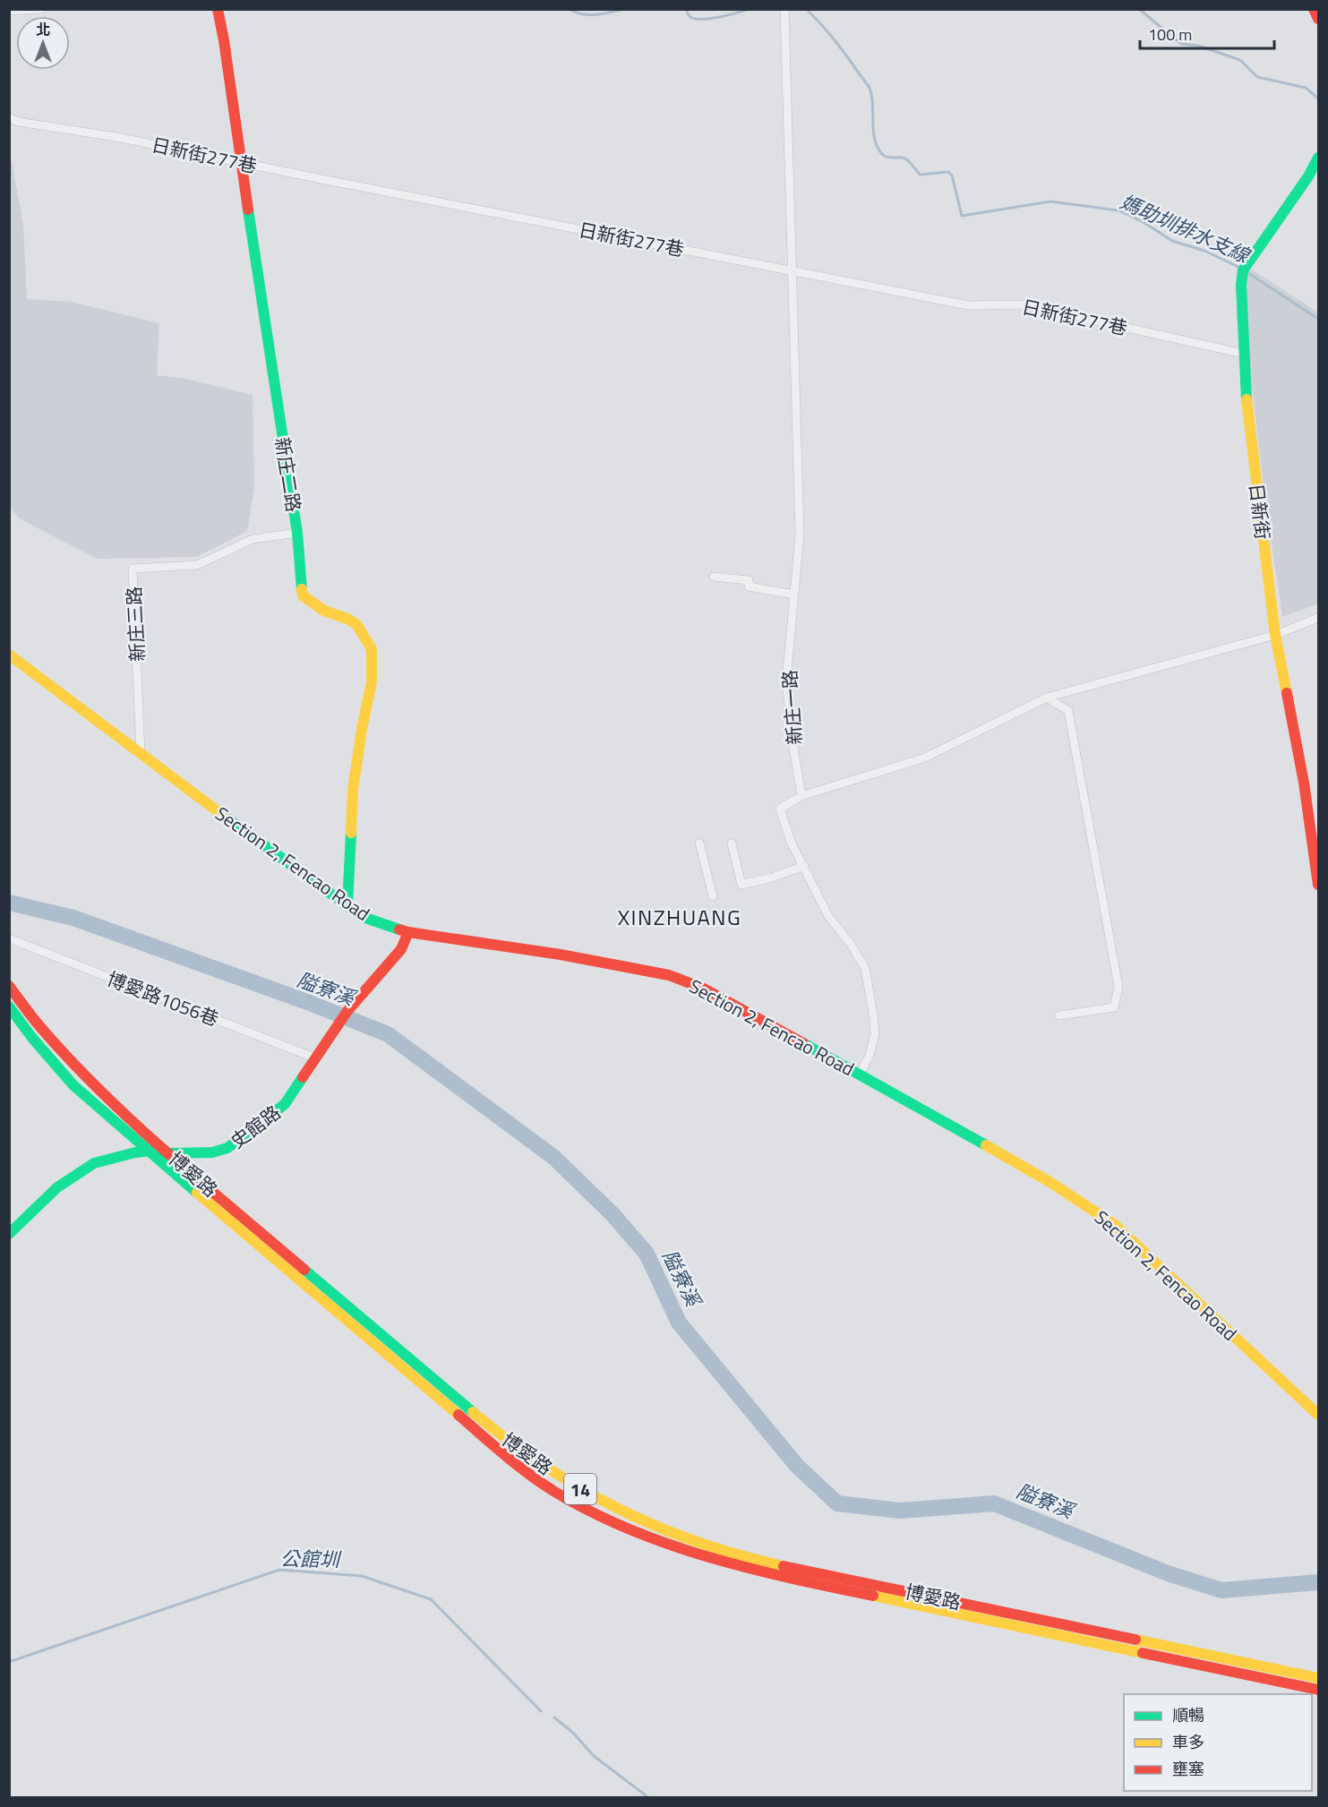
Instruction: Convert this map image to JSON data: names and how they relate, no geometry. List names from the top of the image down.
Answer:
{
  "streets": {
    "street": [
      "日新街277巷",
      "新庄二路",
      "日新街",
      "新庄三路",
      "新庄一路",
      "Section 2, Fencao Road",
      "博愛路1056巷",
      "史館路",
      "博愛路",
      "14"
    ]
  },
  "crossings": [
    ["日新街277巷", "新庄二路"],
    ["日新街277巷", "日新街"],
    ["日新街277巷", "新庄一路"],
    ["新庄二路", "新庄三路"],
    ["新庄二路", "Section 2, Fencao Road"],
    ["新庄三路", "Section 2, Fencao Road"],
    ["Section 2, Fencao Road", "史館路"],
    ["博愛路1056巷", "史館路"],
    ["史館路", "博愛路"]
  ],
  "districts": ["XINZHUANG"],
  "water": ["媽助圳排水支線", "隘寮溪", "公館圳"],
  "legend": ["順暢", "車多", "壅塞"],
  "scale_bar": "100 m",
  "north": "top"
}
